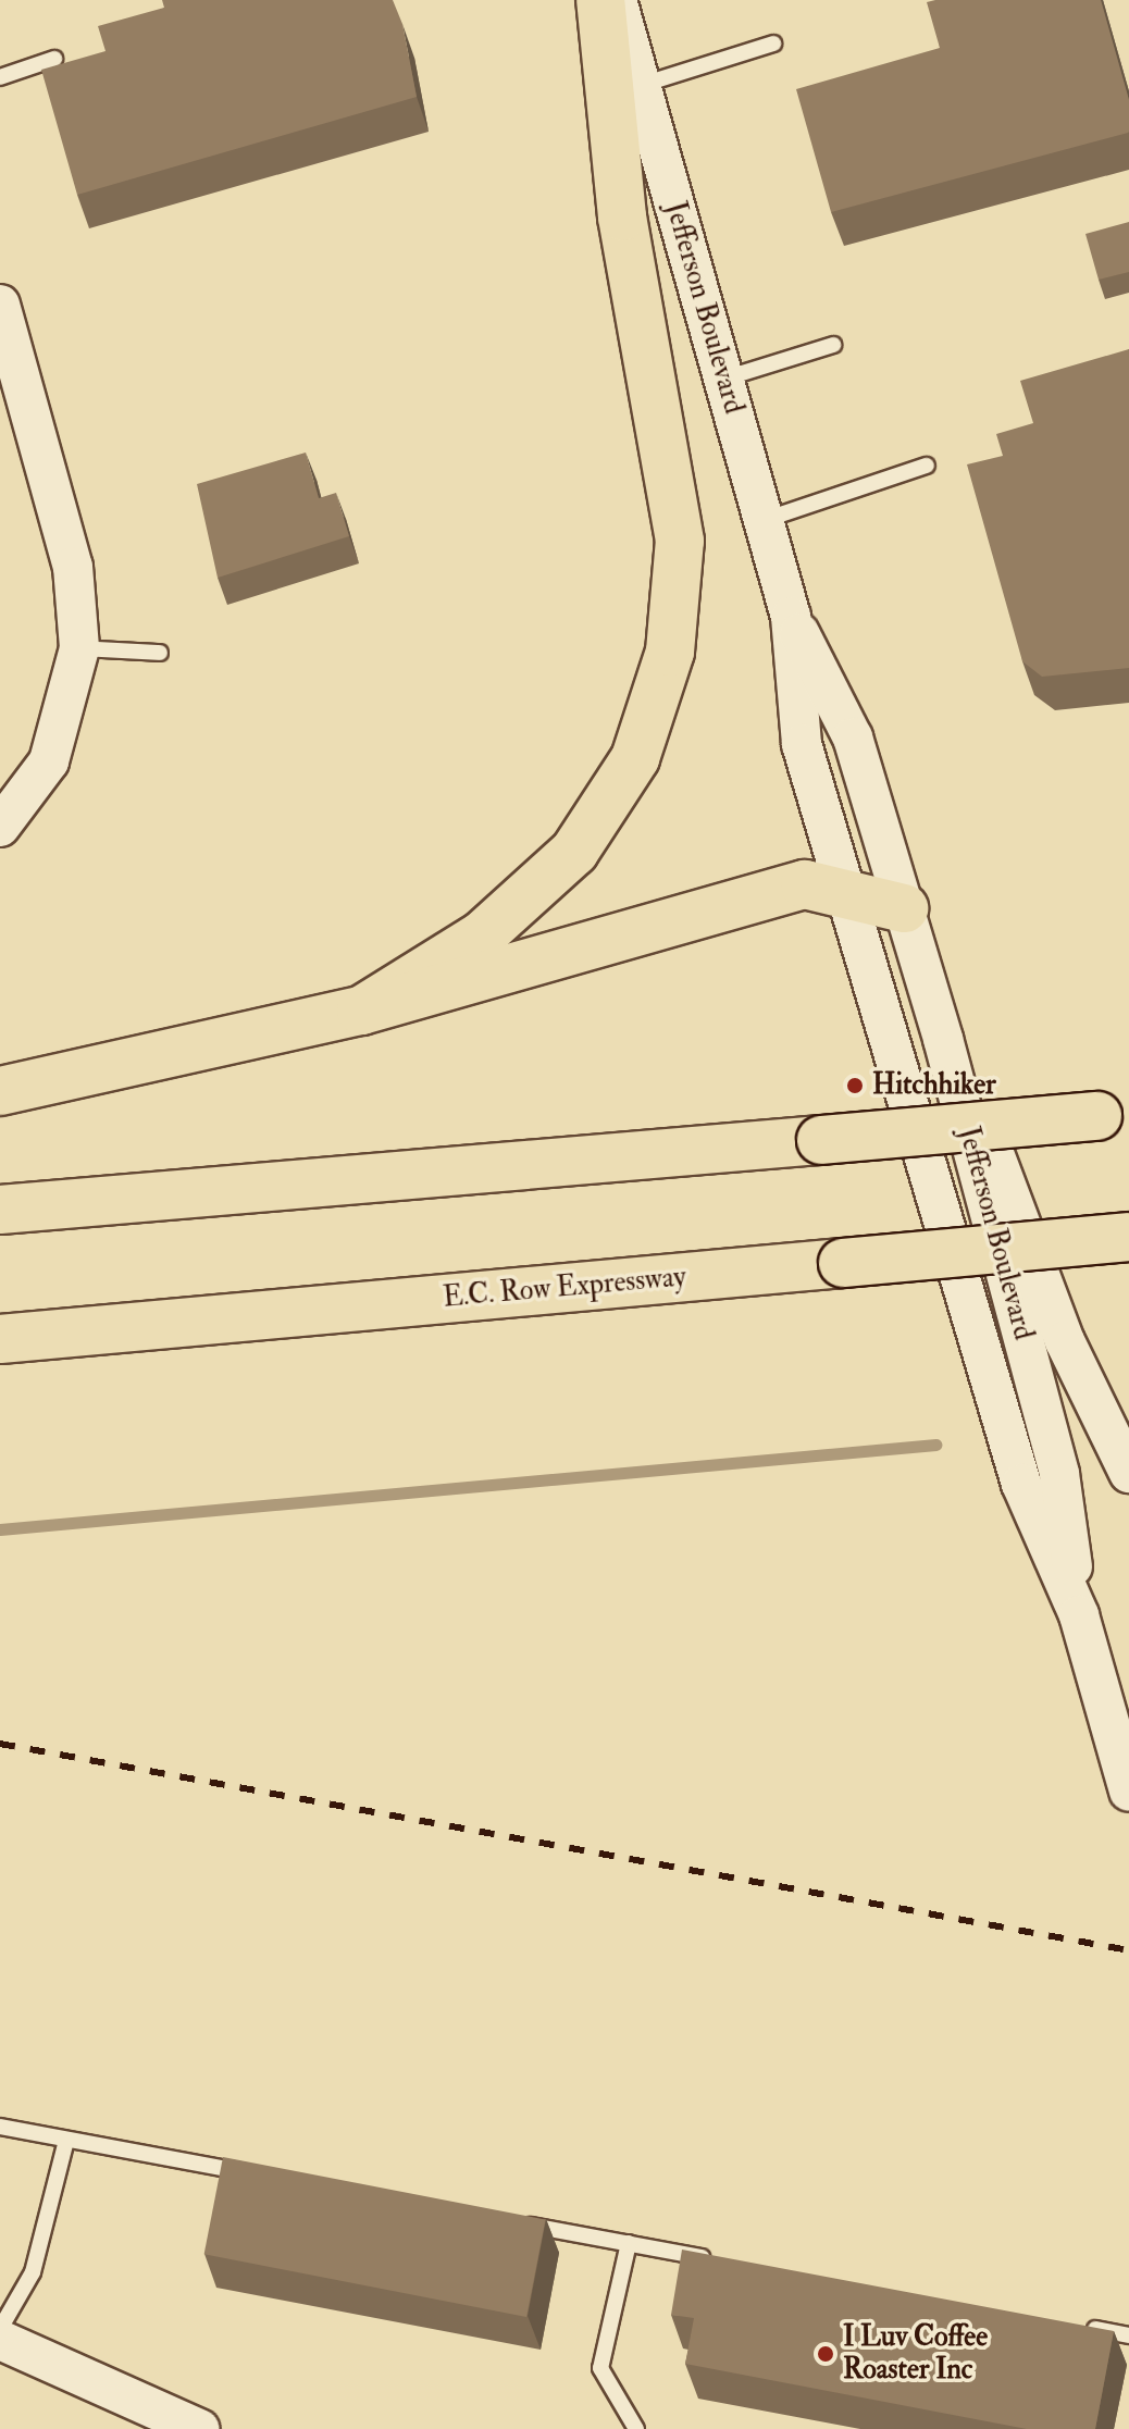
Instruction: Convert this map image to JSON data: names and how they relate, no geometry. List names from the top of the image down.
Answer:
{
  "streets": {
    "highway": ["E.C. Row Expressway"],
    "street": ["Jefferson Boulevard"]
  },
  "places": ["Hitchhiker", "I Luv Coffee Roaster Inc"]
}
